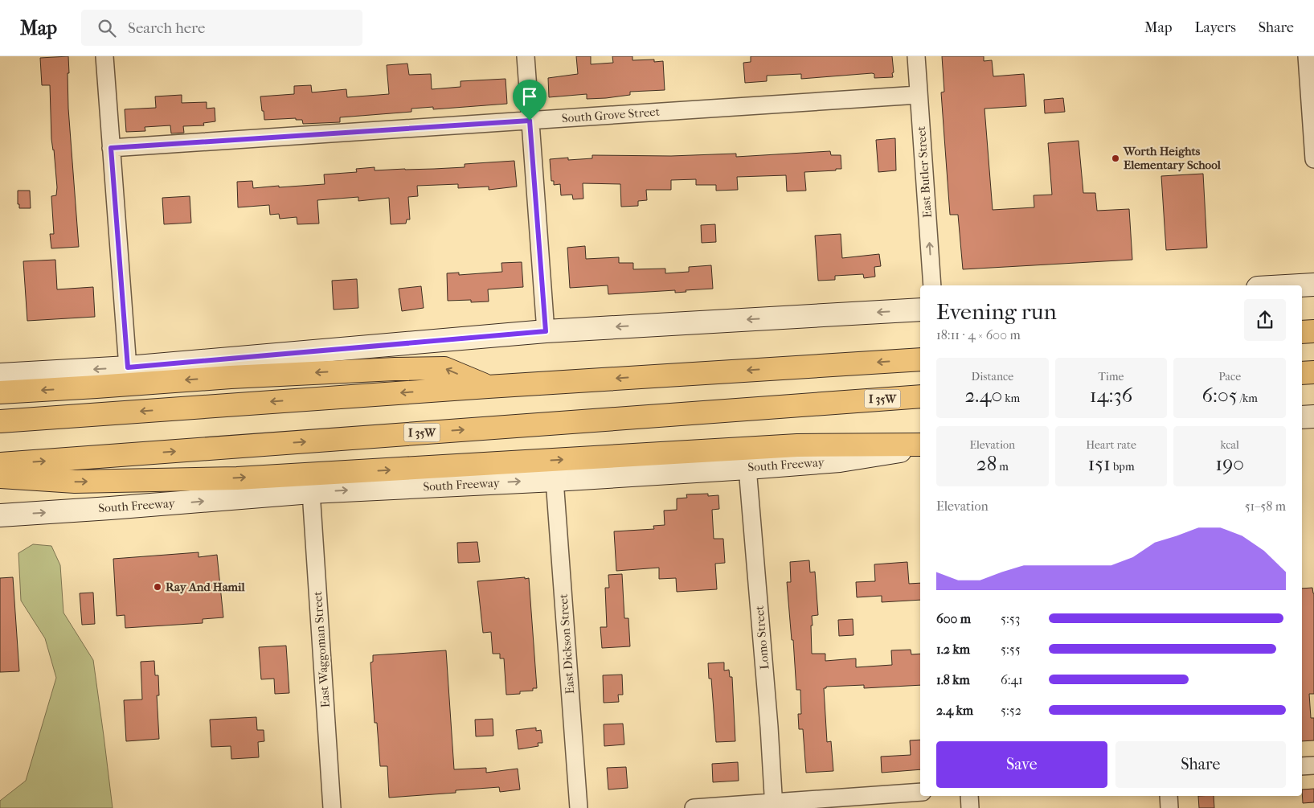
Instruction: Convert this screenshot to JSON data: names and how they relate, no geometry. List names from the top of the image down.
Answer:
{
  "streets": {
    "highway": ["I 35W"],
    "main road": ["South Freeway"],
    "street": [
      "South Grove Street",
      "East Butler Street",
      "Lomo Street",
      "East Dickson Street",
      "East Waggoman Street"
    ]
  },
  "crossings": [
    ["South Grove Street", "East Butler Street"],
    ["South Freeway", "Lomo Street"],
    ["South Freeway", "East Dickson Street"],
    ["South Freeway", "East Waggoman Street"]
  ],
  "one_way": ["East Butler Street"],
  "places": ["Worth Heights Elementary School", "Ray And Hamil"],
  "page": {
    "header": "Map",
    "search": "Search here",
    "nav": ["Map", "Layers", "Share"],
    "heading": ["Evening run", "18:11 · 4 × 600 m"],
    "stats": [
      ["Distance", "2.40 km"],
      ["Time", "14:36"],
      ["Pace", "6:05 /km"],
      ["Elevation", "28 m"],
      ["Heart rate", "151 bpm"],
      ["kcal", "190"]
    ],
    "chart": ["Elevation", "51–58 m"],
    "list": [
      {
        "name": "600 m",
        "note": "5:53"
      },
      {
        "name": "1.2 km",
        "note": "5:55"
      },
      {
        "name": "1.8 km",
        "note": "6:41"
      },
      {
        "name": "2.4 km",
        "note": "5:52"
      }
    ],
    "buttons": ["Save", "Share"]
  }
}
